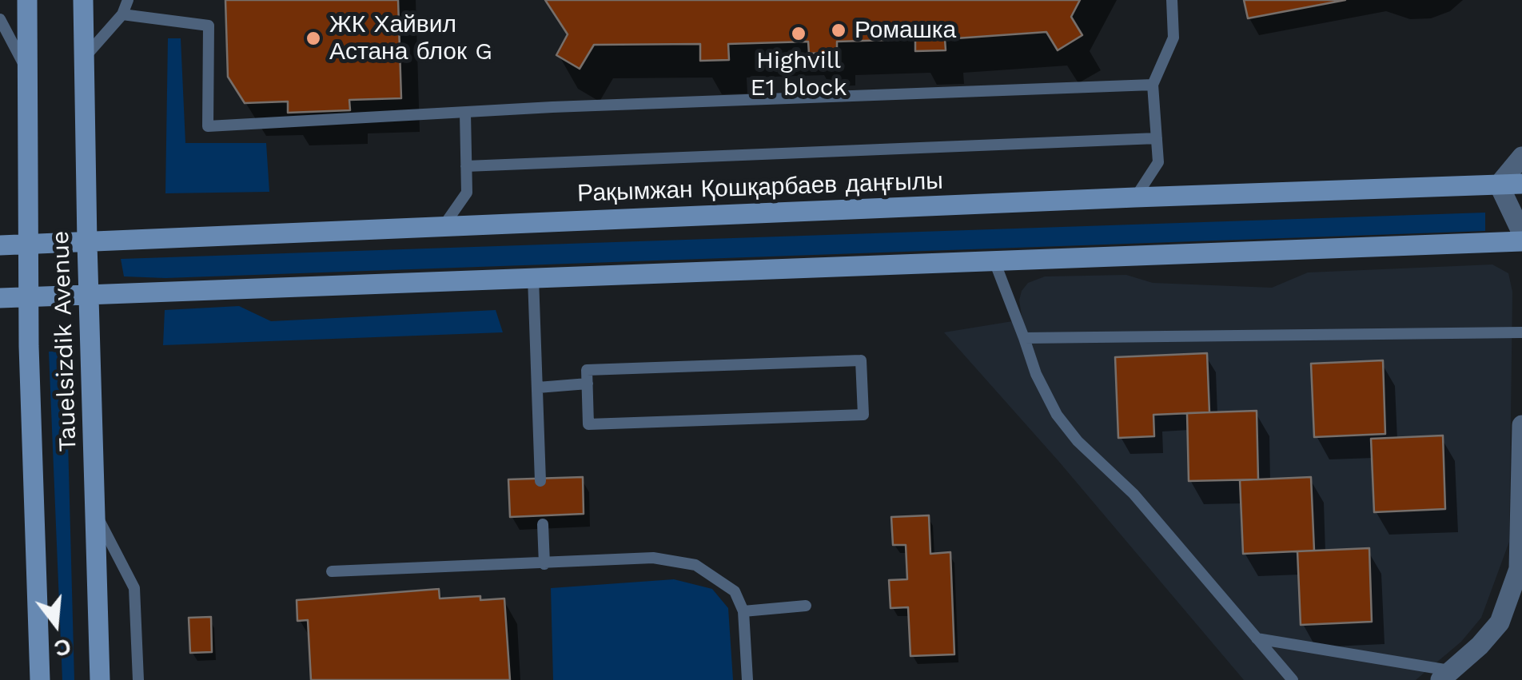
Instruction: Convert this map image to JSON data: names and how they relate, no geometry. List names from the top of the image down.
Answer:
{
  "streets": {
    "main road": ["Рақымжан Қошқарбаев даңғылы", "Tauelsizdik Avenue"]
  },
  "crossings": [
    ["Рақымжан Қошқарбаев даңғылы", "Tauelsizdik Avenue"]
  ],
  "places": ["Ромашка", "Highvill E1 block", "ЖК Хайвил Астана блок G"],
  "north": "bottom"
}
